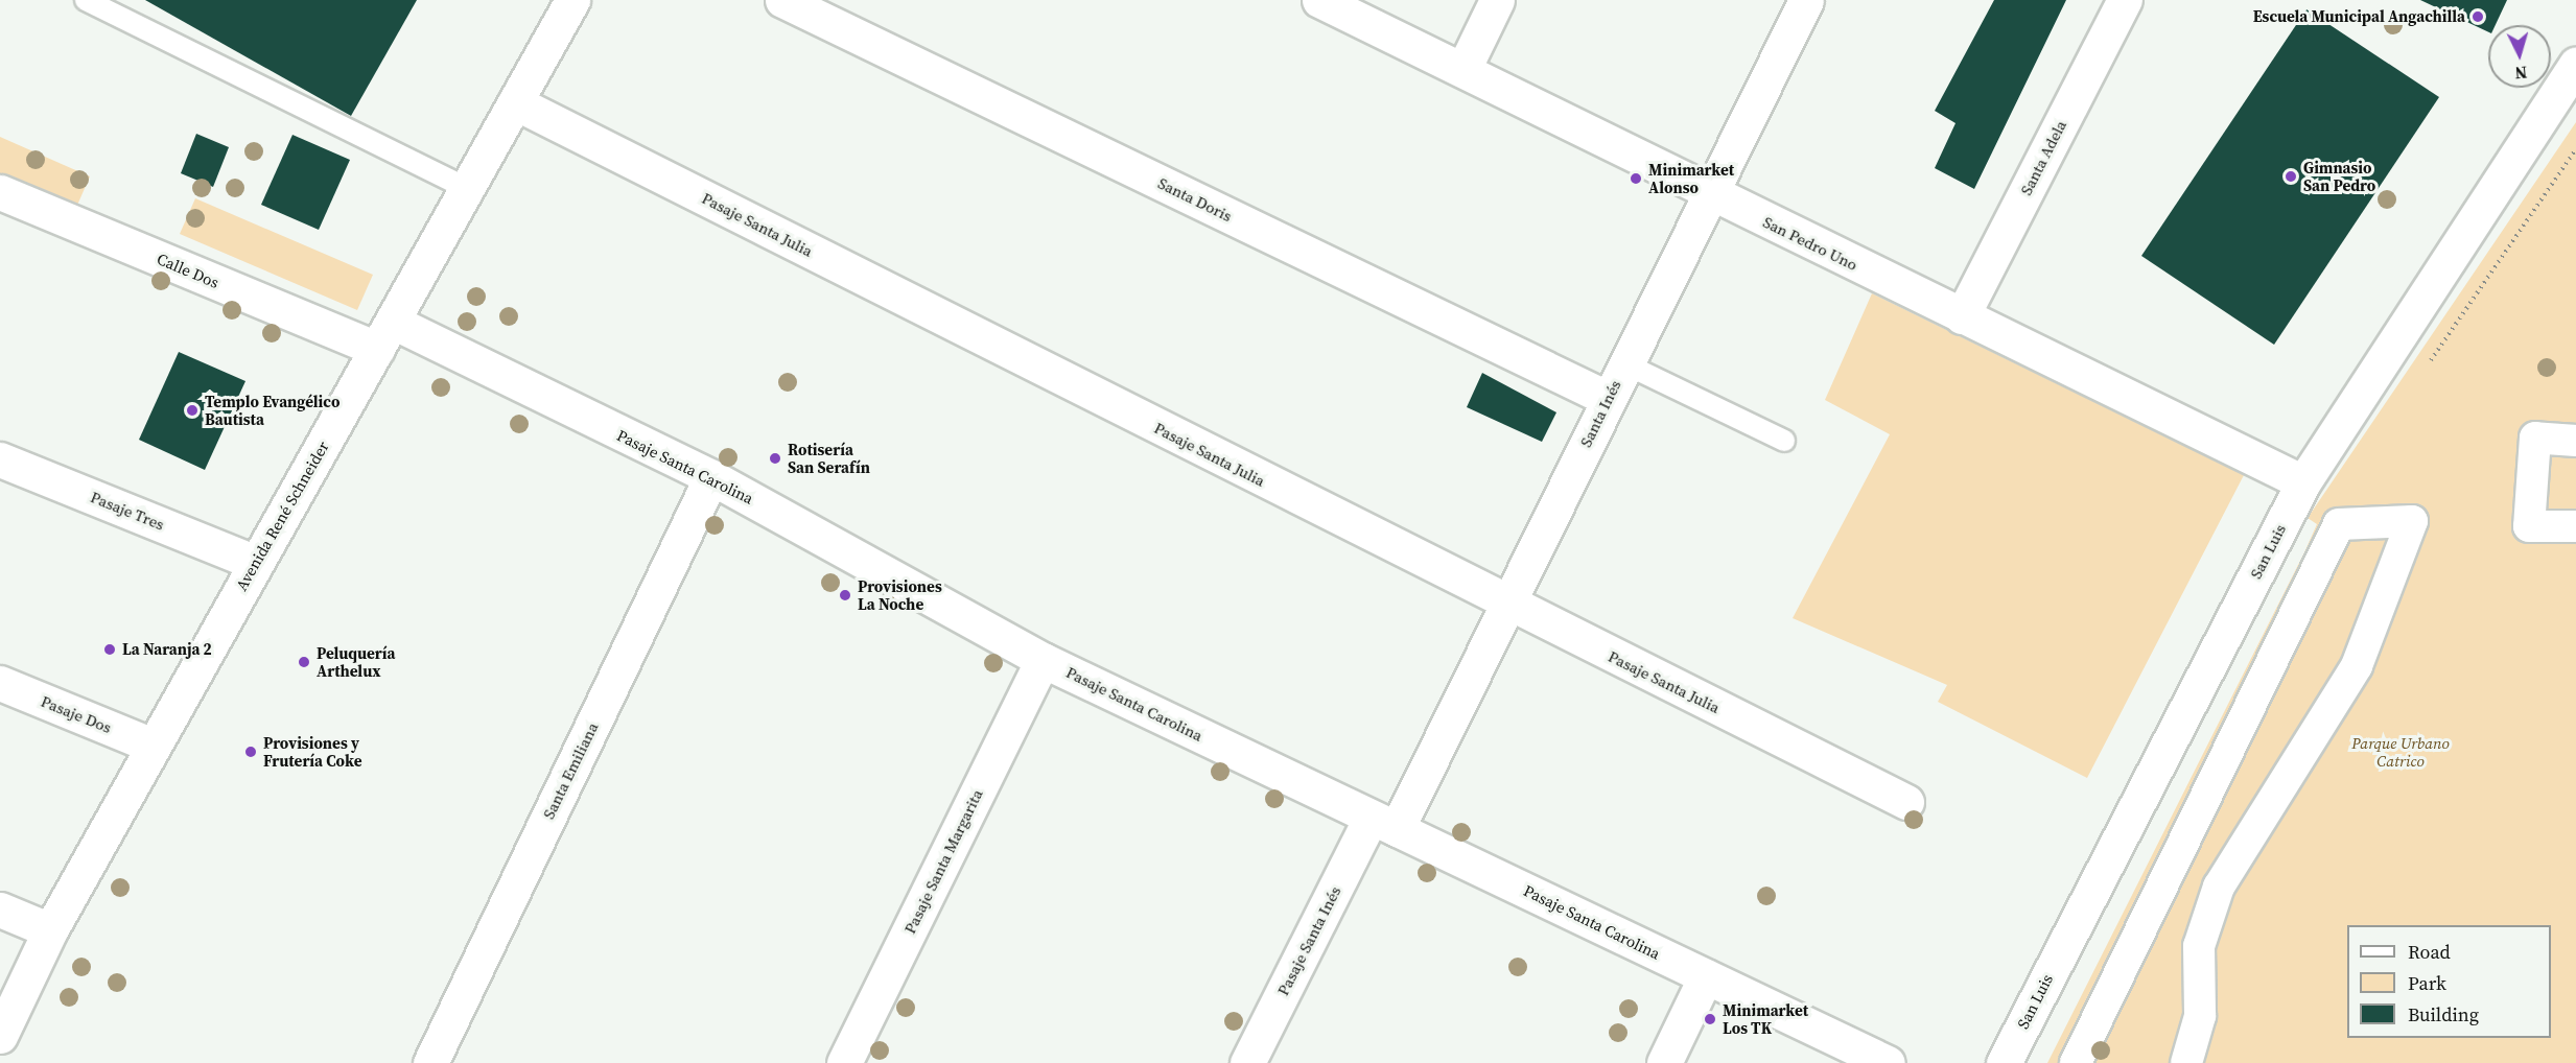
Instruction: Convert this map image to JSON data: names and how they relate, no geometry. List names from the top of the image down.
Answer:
{
  "streets": {
    "street": [
      "Santa Adela",
      "Santa Doris",
      "Pasaje Santa Julia",
      "San Pedro Uno",
      "Calle Dos",
      "Santa Inés",
      "Pasaje Santa Carolina",
      "Pasaje Tres",
      "Avenida René Schneider",
      "San Luis",
      "Pasaje Dos",
      "Santa Emiliana",
      "Pasaje Santa Margarita",
      "Pasaje Santa Inés"
    ]
  },
  "crossings": [
    ["Santa Adela", "San Pedro Uno"],
    ["Santa Doris", "Santa Inés"],
    ["Pasaje Santa Julia", "Santa Inés"],
    ["Pasaje Santa Julia", "Avenida René Schneider"],
    ["San Pedro Uno", "Santa Inés"],
    ["San Pedro Uno", "San Luis"],
    ["Calle Dos", "Pasaje Santa Carolina"],
    ["Calle Dos", "Avenida René Schneider"],
    ["Santa Inés", "Pasaje Santa Carolina"],
    ["Santa Inés", "Pasaje Santa Inés"],
    ["Pasaje Santa Carolina", "Avenida René Schneider"],
    ["Pasaje Santa Carolina", "Santa Emiliana"],
    ["Pasaje Santa Carolina", "Pasaje Santa Margarita"],
    ["Pasaje Santa Carolina", "Pasaje Santa Inés"],
    ["Pasaje Tres", "Avenida René Schneider"],
    ["Avenida René Schneider", "Pasaje Dos"]
  ],
  "parks": ["Parque Urbano Catrico"],
  "places": [
    "Escuela Municipal Angachilla",
    "Gimnasio San Pedro",
    "Minimarket Alonso",
    "Templo Evangélico Bautista",
    "Rotisería San Serafín",
    "Provisiones La Noche",
    "La Naranja 2",
    "Peluquería Arthelux",
    "Provisiones y Frutería Coke",
    "Minimarket Los TK"
  ],
  "legend": ["Road", "Park", "Building"],
  "north": "bottom"
}
